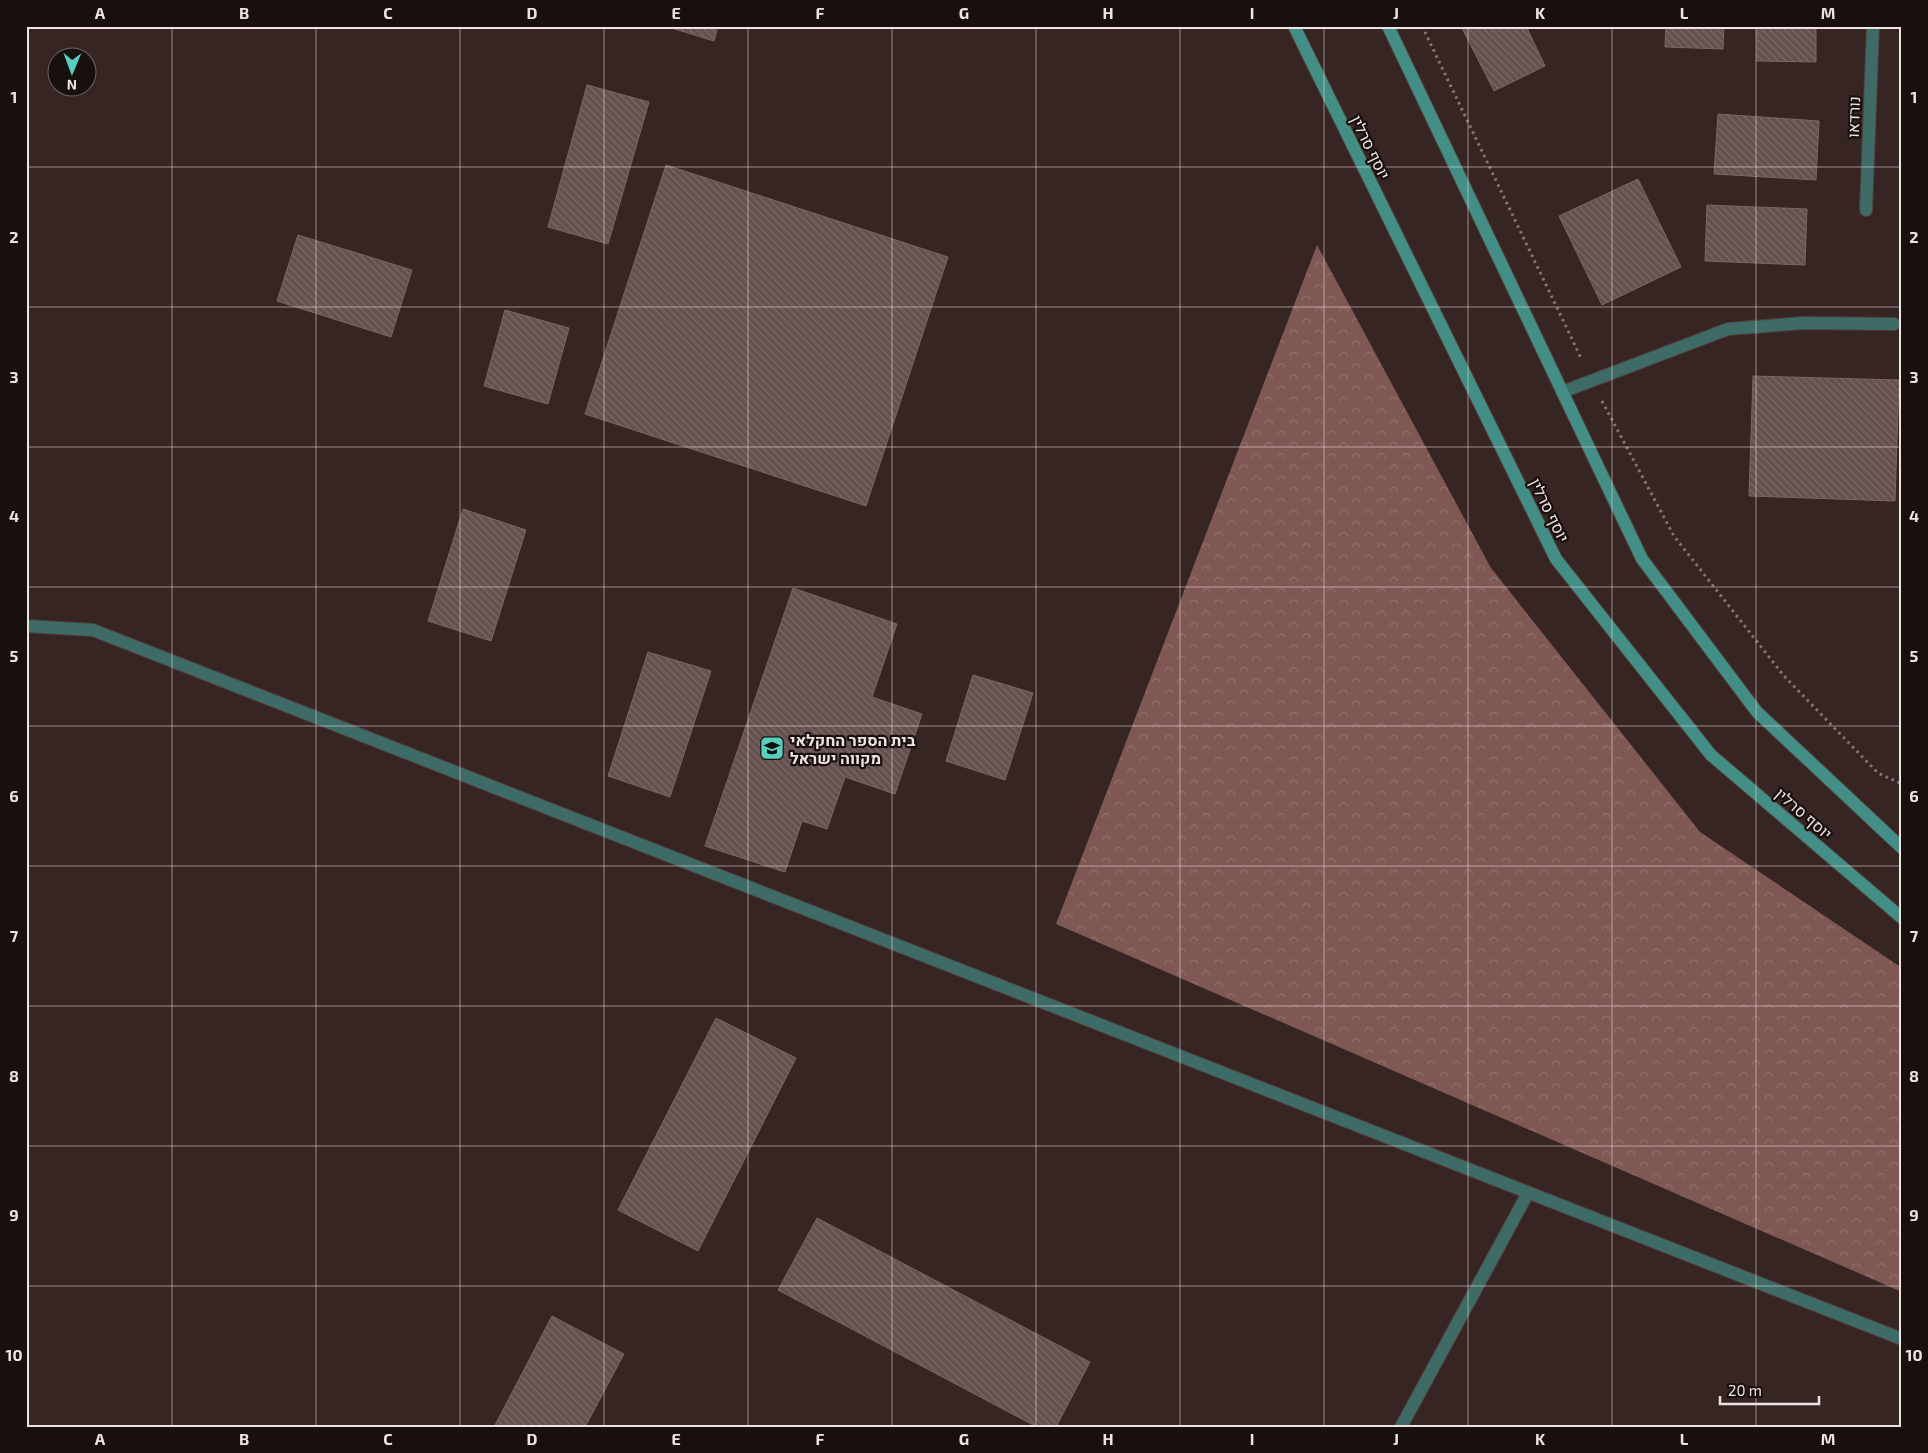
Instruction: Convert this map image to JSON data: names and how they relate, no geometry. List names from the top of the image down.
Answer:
{
  "streets": {
    "main road": ["יוסף סרלין"],
    "street": ["נורדאו"]
  },
  "places": {
    "school or university": ["בית הספר החקלאי מקווה ישראל"]
  },
  "scale_bar": "20 m",
  "north": "bottom",
  "grid": {
    "columns": [
      "A",
      "B",
      "C",
      "D",
      "E",
      "F",
      "G",
      "H",
      "I",
      "J",
      "K",
      "L",
      "M"
    ],
    "rows": [
      "1",
      "2",
      "3",
      "4",
      "5",
      "6",
      "7",
      "8",
      "9",
      "10"
    ]
  }
}
